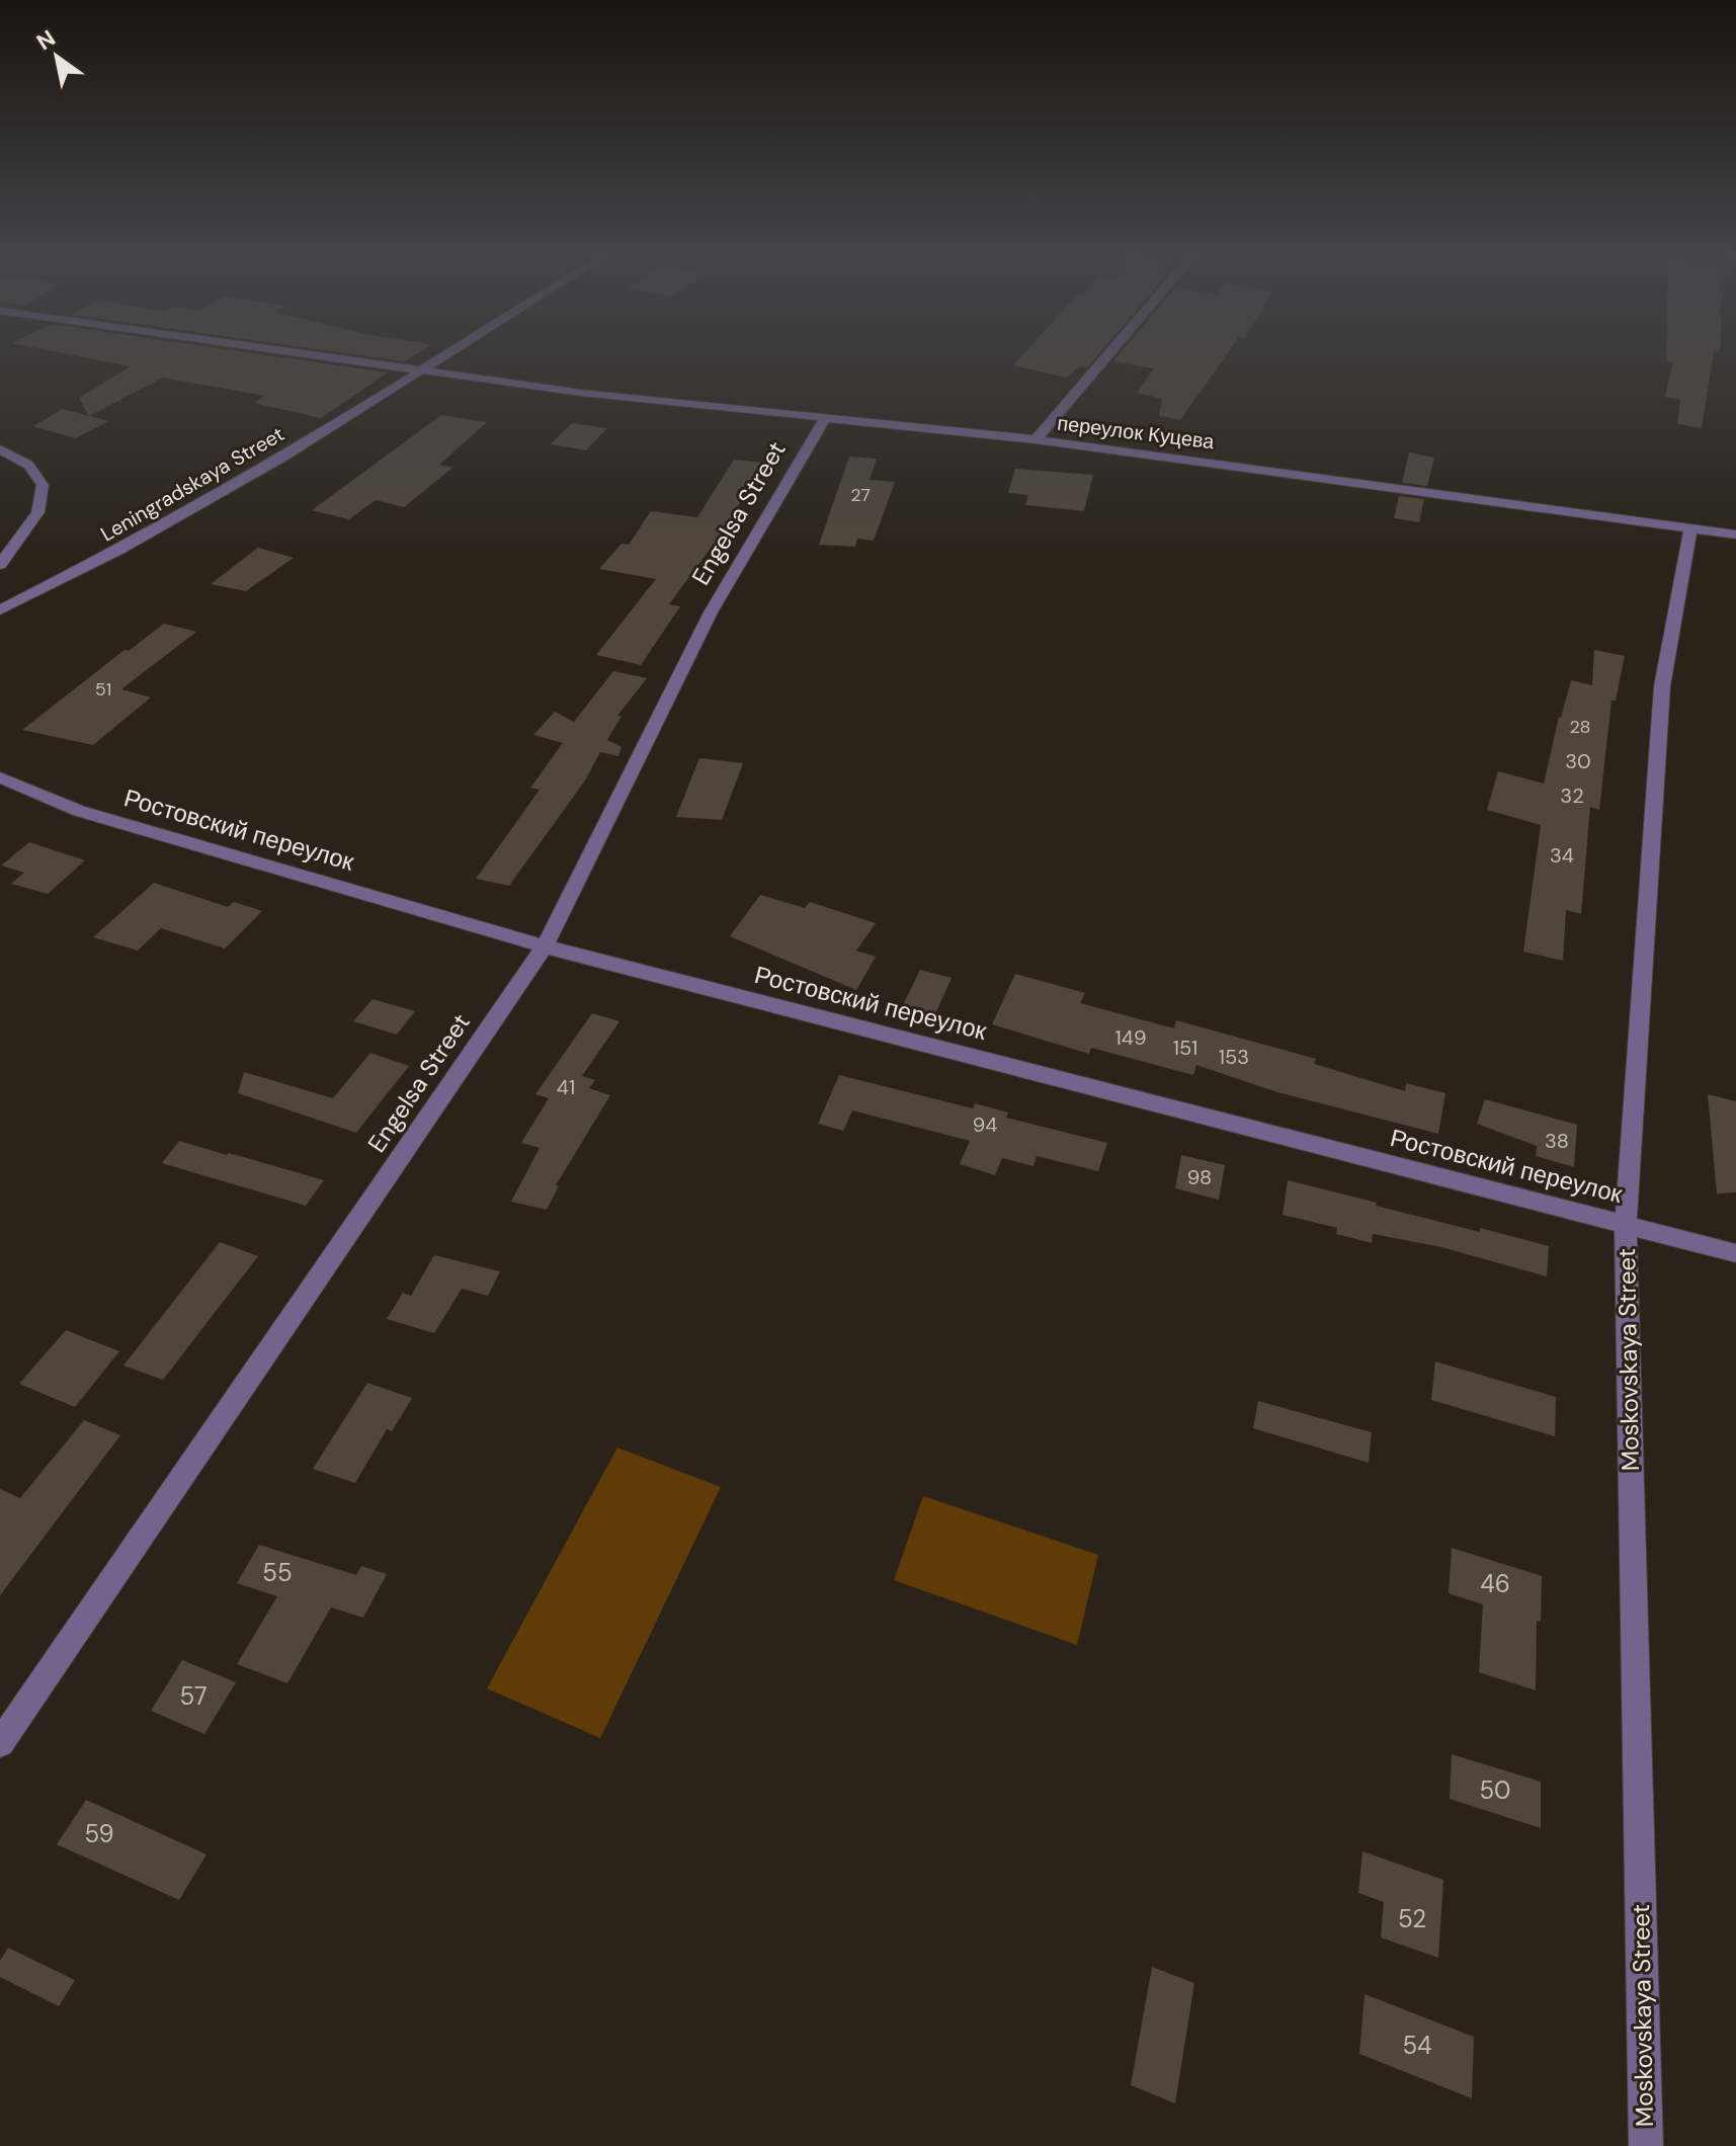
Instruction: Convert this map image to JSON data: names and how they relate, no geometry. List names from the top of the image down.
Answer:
{
  "streets": {
    "street": [
      "переулок Куцева",
      "Leningradskaya Street",
      "Engelsa Street",
      "Ростовский переулок",
      "Moskovskaya Street"
    ]
  },
  "crossings": [
    ["переулок Куцева", "Leningradskaya Street"],
    ["переулок Куцева", "Engelsa Street"],
    ["переулок Куцева", "Moskovskaya Street"],
    ["Engelsa Street", "Ростовский переулок"],
    ["Ростовский переулок", "Moskovskaya Street"]
  ],
  "house_numbers": [
    "27",
    "51",
    "28",
    "30",
    "32",
    "34",
    "149",
    "151",
    "153",
    "41",
    "94",
    "38",
    "98",
    "55",
    "46",
    "57",
    "50",
    "59",
    "52",
    "54"
  ],
  "north": "top left"
}
